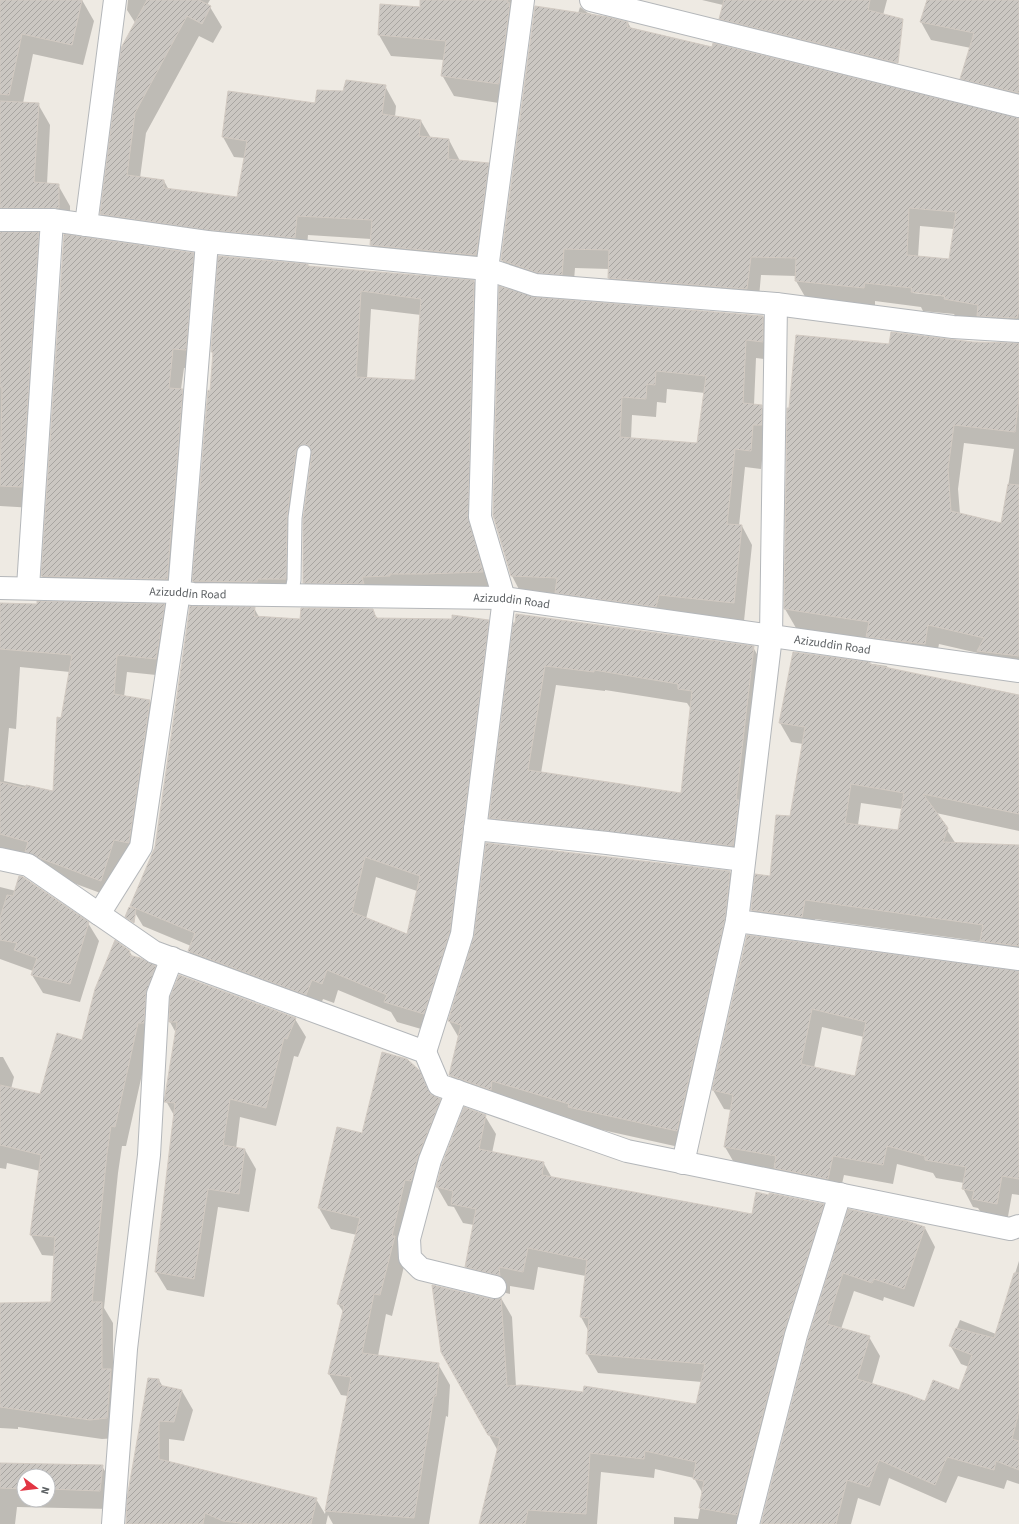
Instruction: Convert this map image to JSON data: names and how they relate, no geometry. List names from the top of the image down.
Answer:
{
  "streets": {
    "street": ["Azizuddin Road"]
  },
  "north": "right"
}
